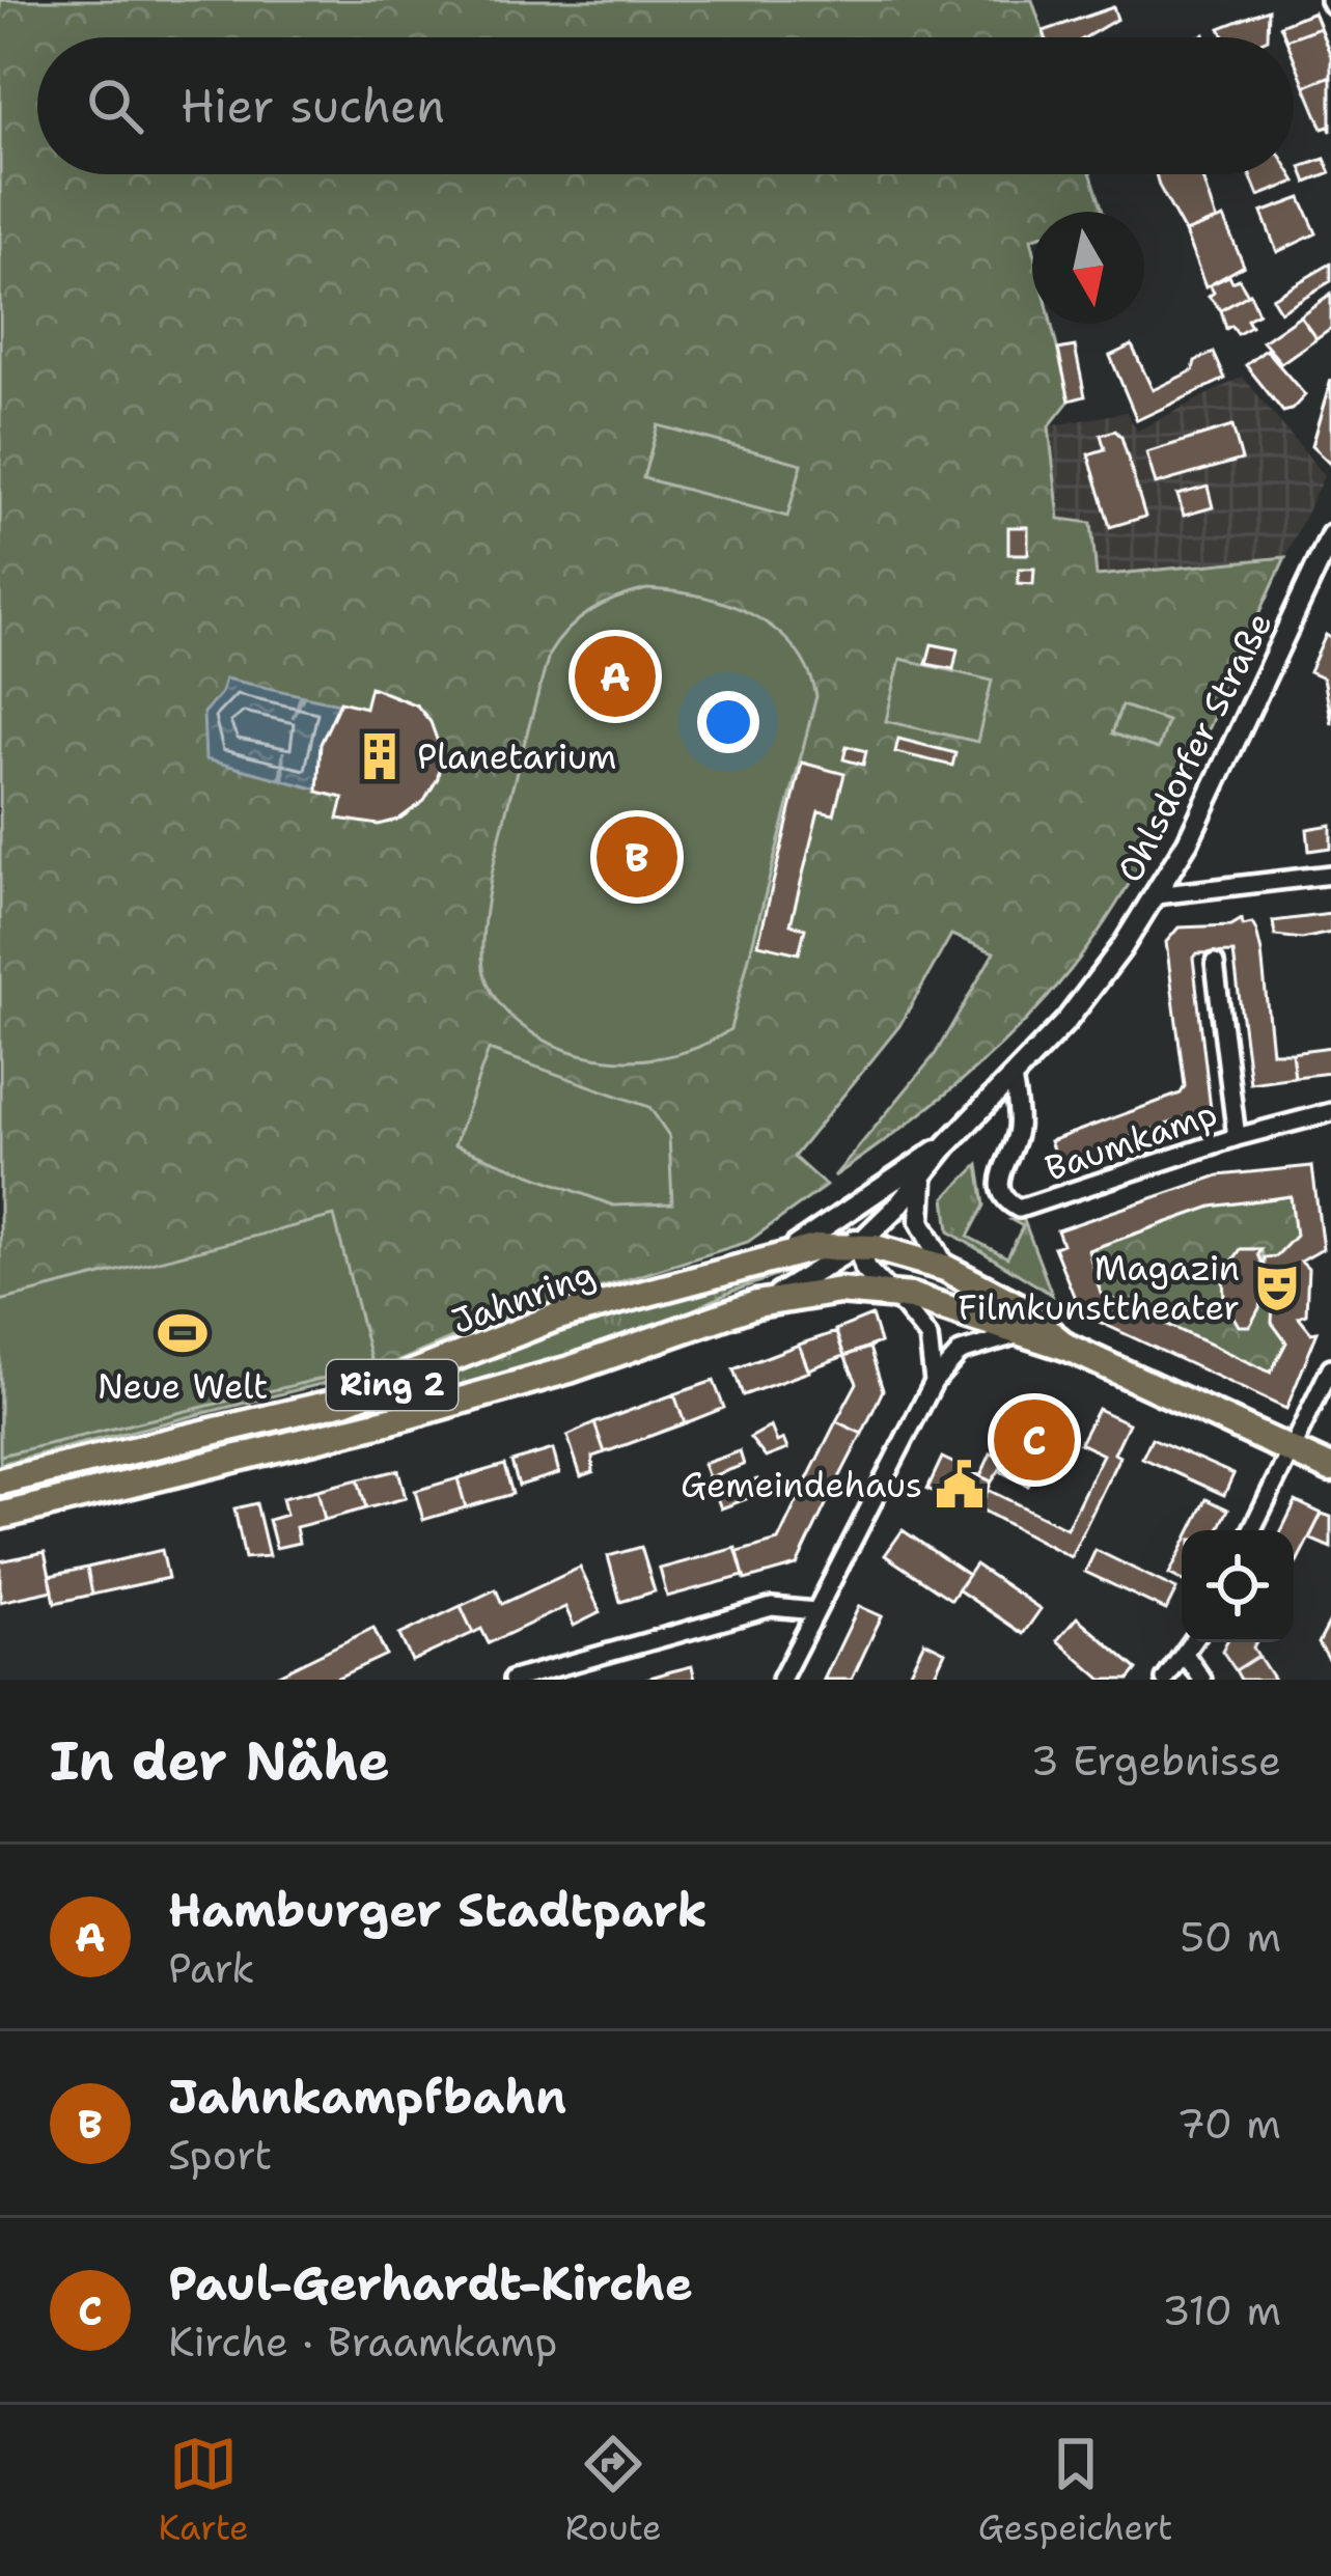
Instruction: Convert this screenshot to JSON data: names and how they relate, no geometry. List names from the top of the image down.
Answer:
{
  "streets": {
    "main road": ["Jahnring", "Ring 2"],
    "street": ["Ohlsdorfer Straße", "Baumkamp"]
  },
  "crossings": [
    ["Ohlsdorfer Straße", "Baumkamp"],
    ["Ohlsdorfer Straße", "Jahnring"],
    ["Ohlsdorfer Straße", "Ring 2"],
    ["Jahnring", "Ring 2"]
  ],
  "places": {
    "building": ["Planetarium"],
    "theatre": ["Magazin Filmkunsttheater"],
    "sports": ["Neue Welt"],
    "public building": ["Gemeindehaus"]
  },
  "north": "bottom",
  "page": {
    "search": "Hier suchen",
    "pins": ["A", "B", "C"],
    "heading": ["In der Nähe", "3 Ergebnisse"],
    "list": [
      {
        "mark": "A",
        "name": "Hamburger Stadtpark",
        "note": "Park",
        "value": "50 m"
      },
      {
        "mark": "B",
        "name": "Jahnkampfbahn",
        "note": "Sport",
        "value": "70 m"
      },
      {
        "mark": "C",
        "name": "Paul-Gerhardt-Kirche",
        "note": "Kirche · Braamkamp",
        "value": "310 m"
      }
    ],
    "nav": ["Karte", "Route", "Gespeichert"]
  }
}
